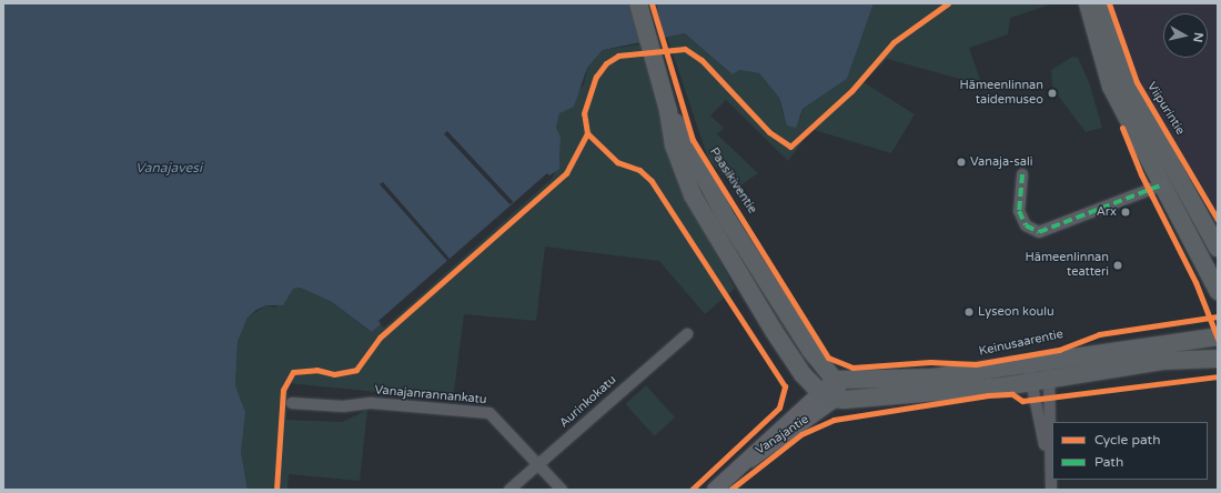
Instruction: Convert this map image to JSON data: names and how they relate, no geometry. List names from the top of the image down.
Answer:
{
  "streets": {
    "main road": ["Viipurintie", "Paasikiventie", "Keinusaarentie"],
    "street": ["Vanajanrannankatu", "Aurinkokatu", "Vanajantie"]
  },
  "crossings": [
    ["Paasikiventie", "Keinusaarentie"],
    ["Paasikiventie", "Vanajantie"],
    ["Vanajanrannankatu", "Aurinkokatu"]
  ],
  "water": ["Vanajavesi"],
  "places": [
    "Hämeenlinnan taidemuseo",
    "Vanaja-sali",
    "Arx",
    "Hämeenlinnan teatteri",
    "Lyseon koulu"
  ],
  "legend": ["Cycle path", "Path"],
  "north": "right"
}
